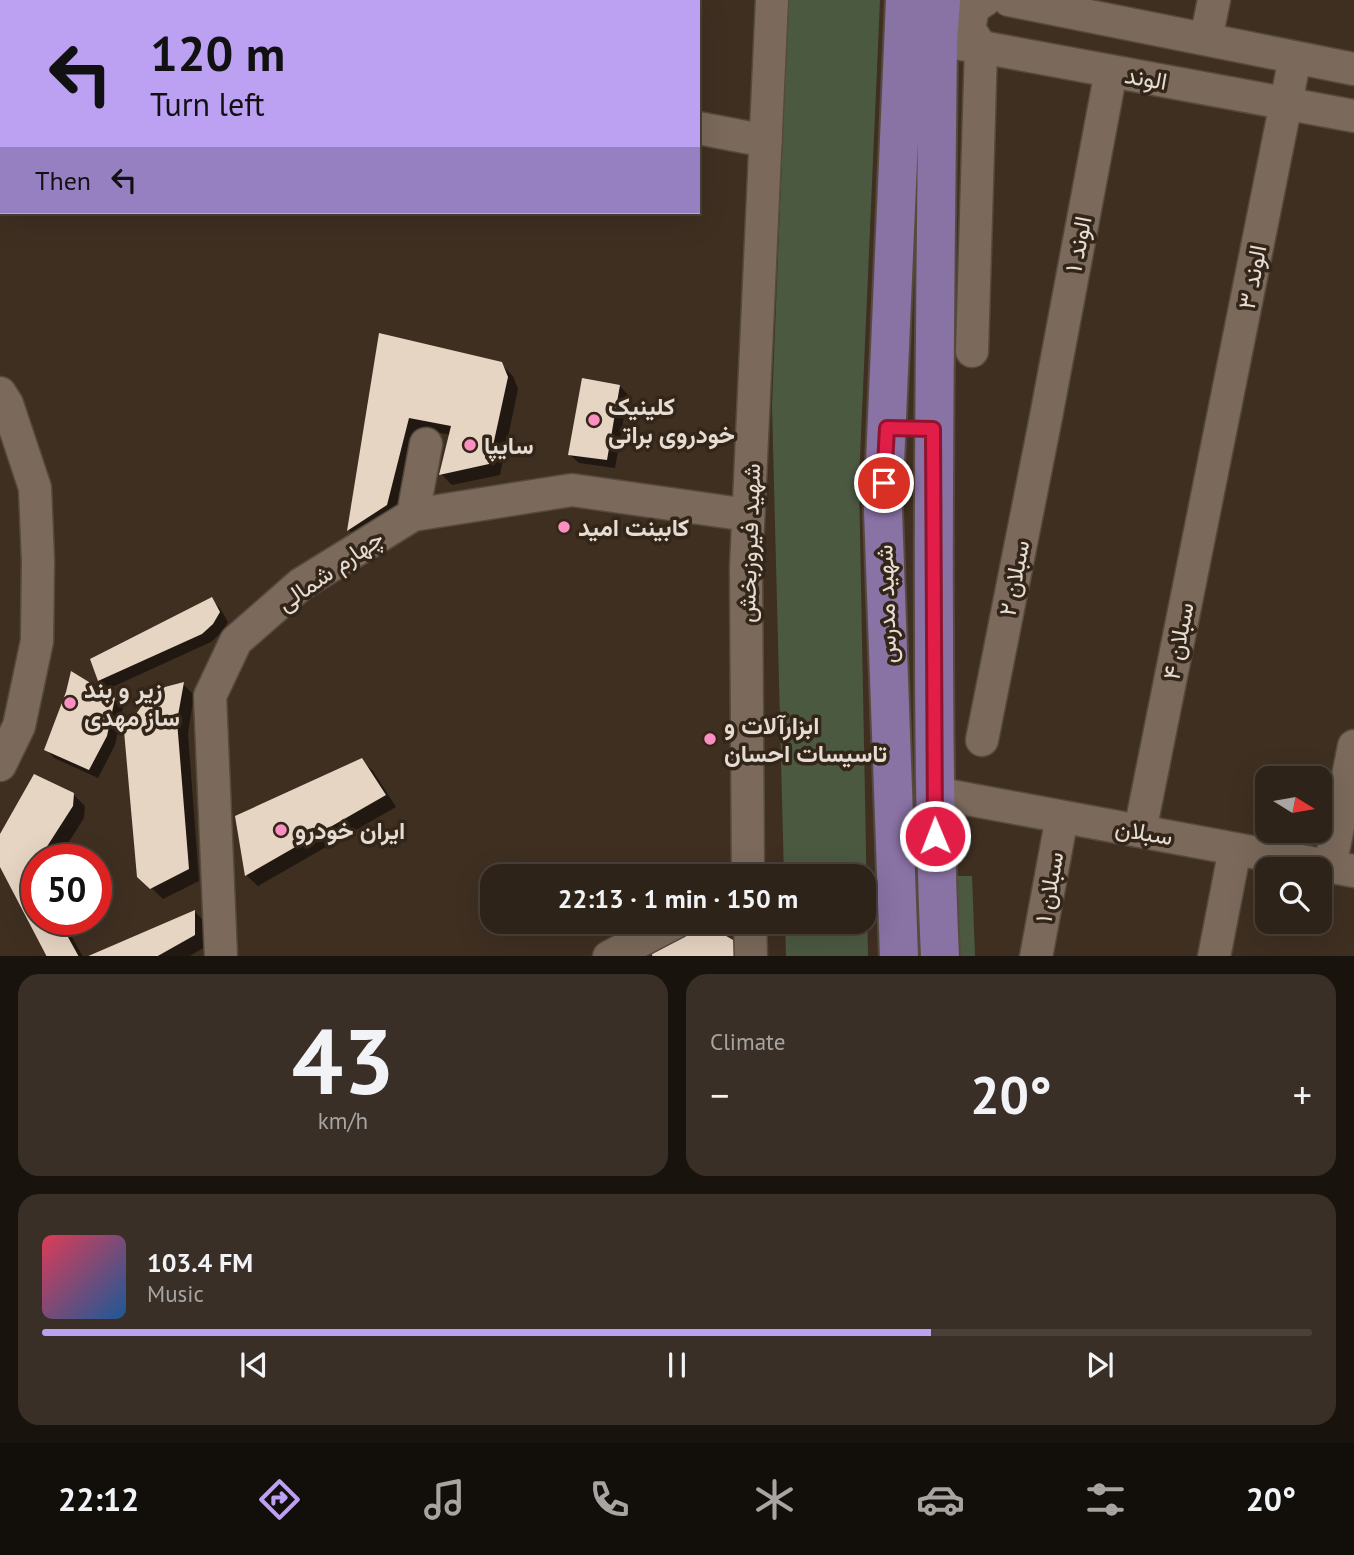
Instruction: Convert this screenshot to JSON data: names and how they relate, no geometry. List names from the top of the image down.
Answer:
{
  "streets": {
    "main road": ["شهید مدرس"],
    "street": [
      "الوند",
      "الوند ۱",
      "الوند ۳",
      "شهید فیروزبخش",
      "چهارم شمالی",
      "سبلان ۲",
      "سبلان ۴",
      "سبلان",
      "سبلان ۱"
    ]
  },
  "crossings": [
    ["الوند", "الوند ۱"],
    ["الوند", "الوند ۳"],
    ["الوند", "شهید مدرس"],
    ["الوند ۱", "سبلان ۲"],
    ["الوند ۳", "سبلان ۴"],
    ["شهید فیروزبخش", "چهارم شمالی"],
    ["شهید مدرس", "سبلان"],
    ["سبلان ۴", "سبلان"],
    ["سبلان", "سبلان ۱"]
  ],
  "places": [
    "کلینیک خودروی براتی",
    "سایپا",
    "کابینت امید",
    "زیر و بند ساز مهدی",
    "ابزارآلات و تاسیسات احسان",
    "ایران خودرو"
  ],
  "north": "right",
  "page": {
    "turn": ["120 m", "Turn left"],
    "then": "Then",
    "limit": "50",
    "trip": "22:13 · 1 min · 150 m",
    "tile": [
      ["43", "km/h"],
      "Climate"
    ],
    "heat": ["−", "20°", "+"],
    "song": ["103.4 FM", "Music"],
    "tabs": ["22:12", "20°"]
  }
}
